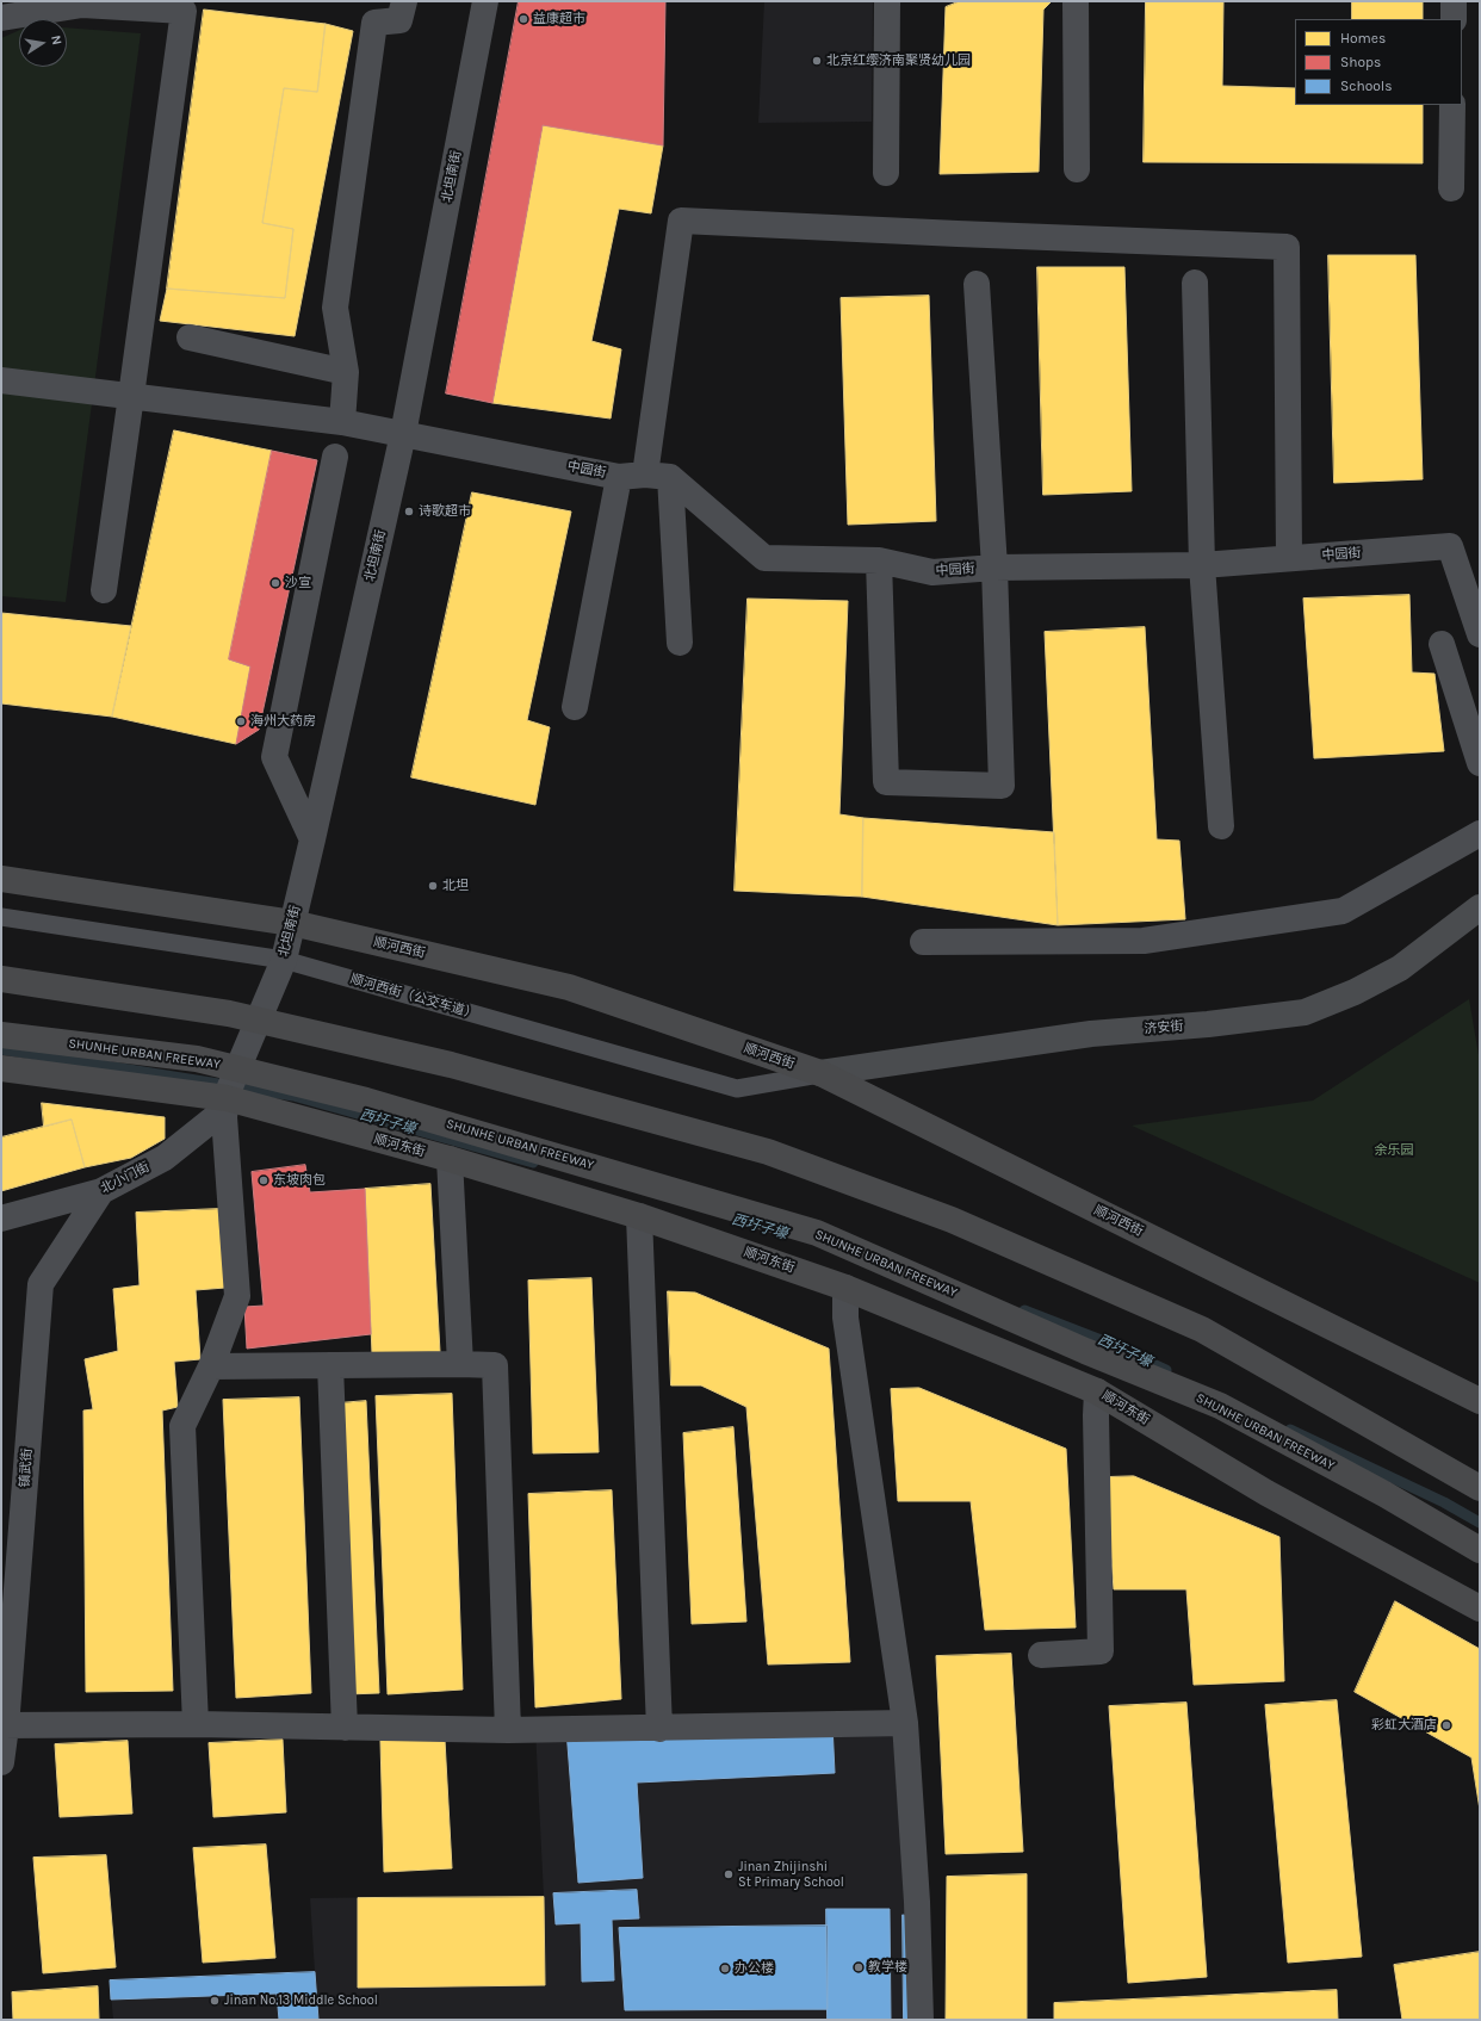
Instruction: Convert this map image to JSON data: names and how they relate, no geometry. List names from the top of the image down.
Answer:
{
  "streets": {
    "main road": [
      "顺河西街",
      "济安街",
      "SHUNHE URBAN FREEWAY",
      "顺河东街"
    ],
    "street": [
      "北坦南街",
      "中园街",
      "北小门街",
      "镇武街"
    ],
    "lane": ["顺河西街（公交车道）"]
  },
  "crossings": [
    ["北坦南街", "中园街"],
    ["北坦南街", "顺河西街"],
    ["北坦南街", "顺河西街（公交车道）"],
    ["北坦南街", "顺河东街"],
    ["北坦南街", "北小门街"],
    ["顺河西街", "顺河西街（公交车道）"],
    ["顺河西街", "济安街"],
    ["顺河西街（公交车道）", "济安街"],
    ["顺河东街", "北小门街"],
    ["北小门街", "镇武街"]
  ],
  "water": ["西圩子壕"],
  "parks": ["余乐园"],
  "places": [
    "益康超市",
    "北京红缨济南聚贤幼儿园",
    "诗歌超市",
    "沙宣",
    "海州大药房",
    "北坦",
    "东坡肉包",
    "彩虹大酒店",
    "Jinan Zhijinshi St Primary School",
    "教学楼",
    "办公楼",
    "Jinan No.13 Middle School"
  ],
  "legend": ["Homes", "Shops", "Schools"],
  "north": "right"
}
